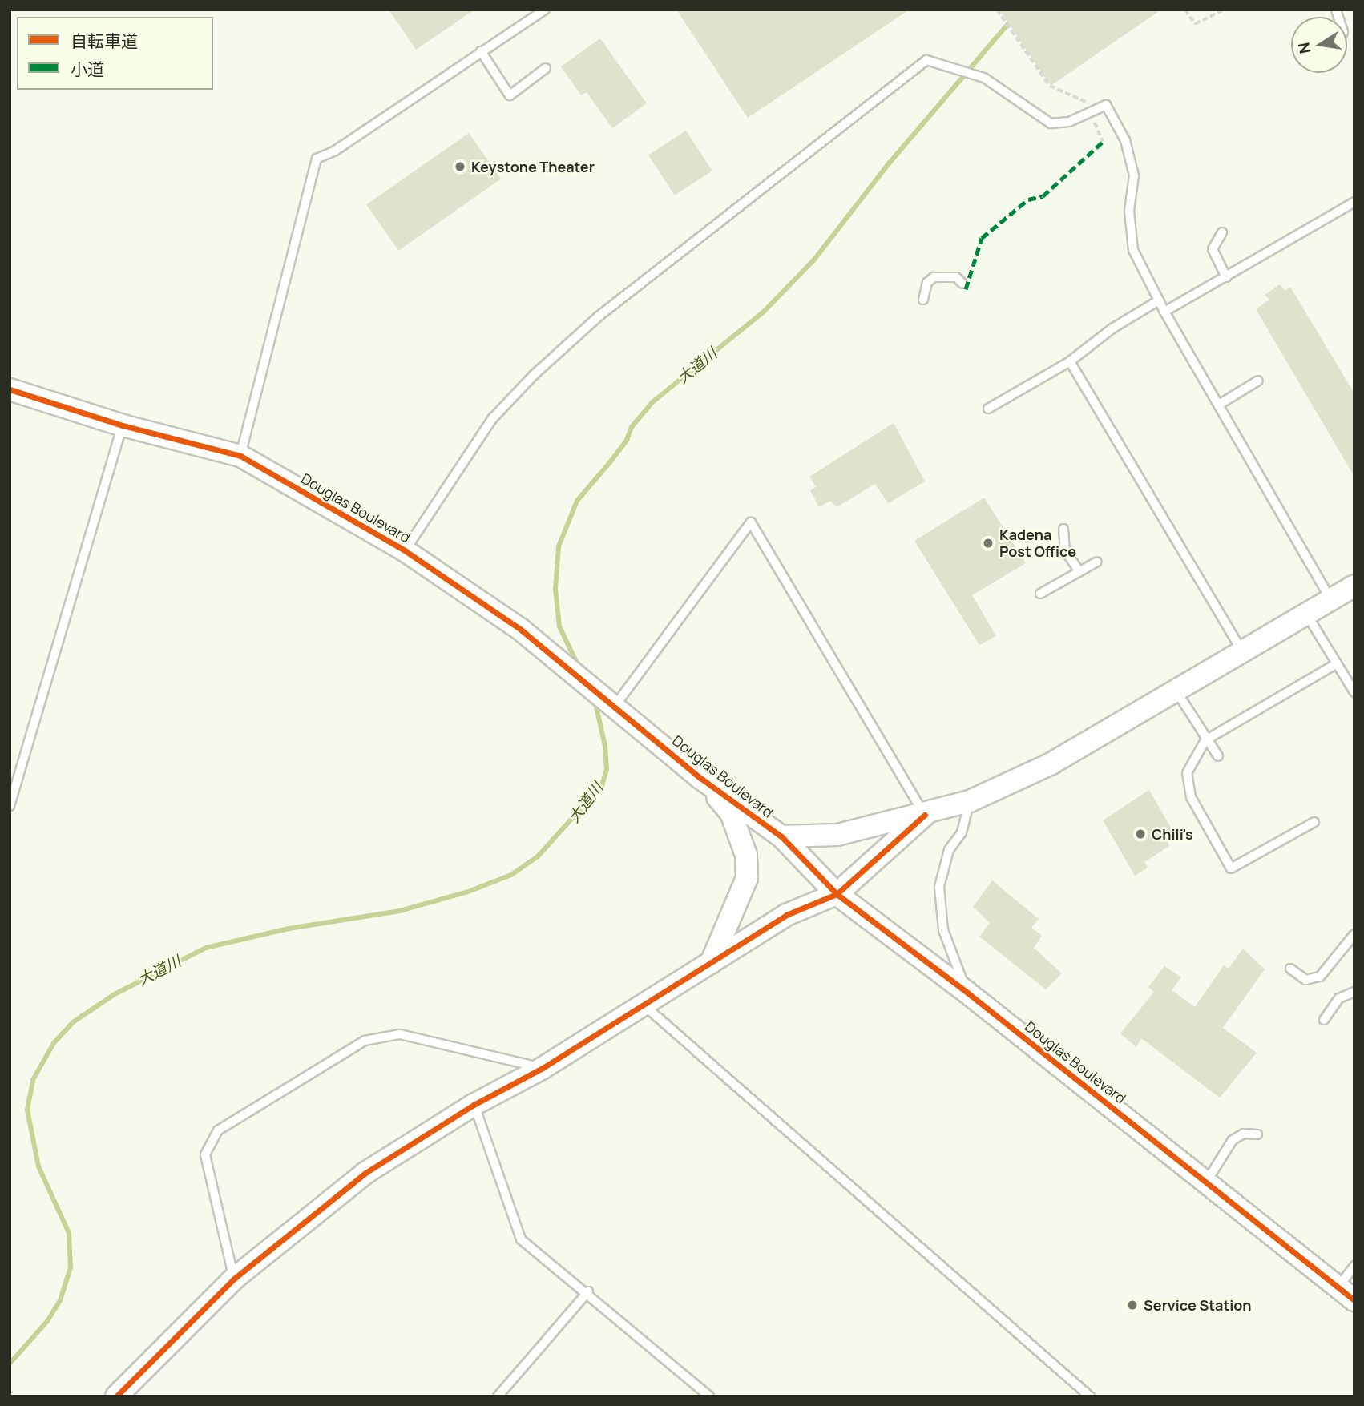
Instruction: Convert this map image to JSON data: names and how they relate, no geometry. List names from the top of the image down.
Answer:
{
  "streets": {
    "street": ["Douglas Boulevard"]
  },
  "water": ["大道川"],
  "places": [
    "Keystone Theater",
    "Kadena Post Office",
    "Chili's",
    "Service Station"
  ],
  "legend": ["自転車道", "小道"],
  "north": "left"
}
